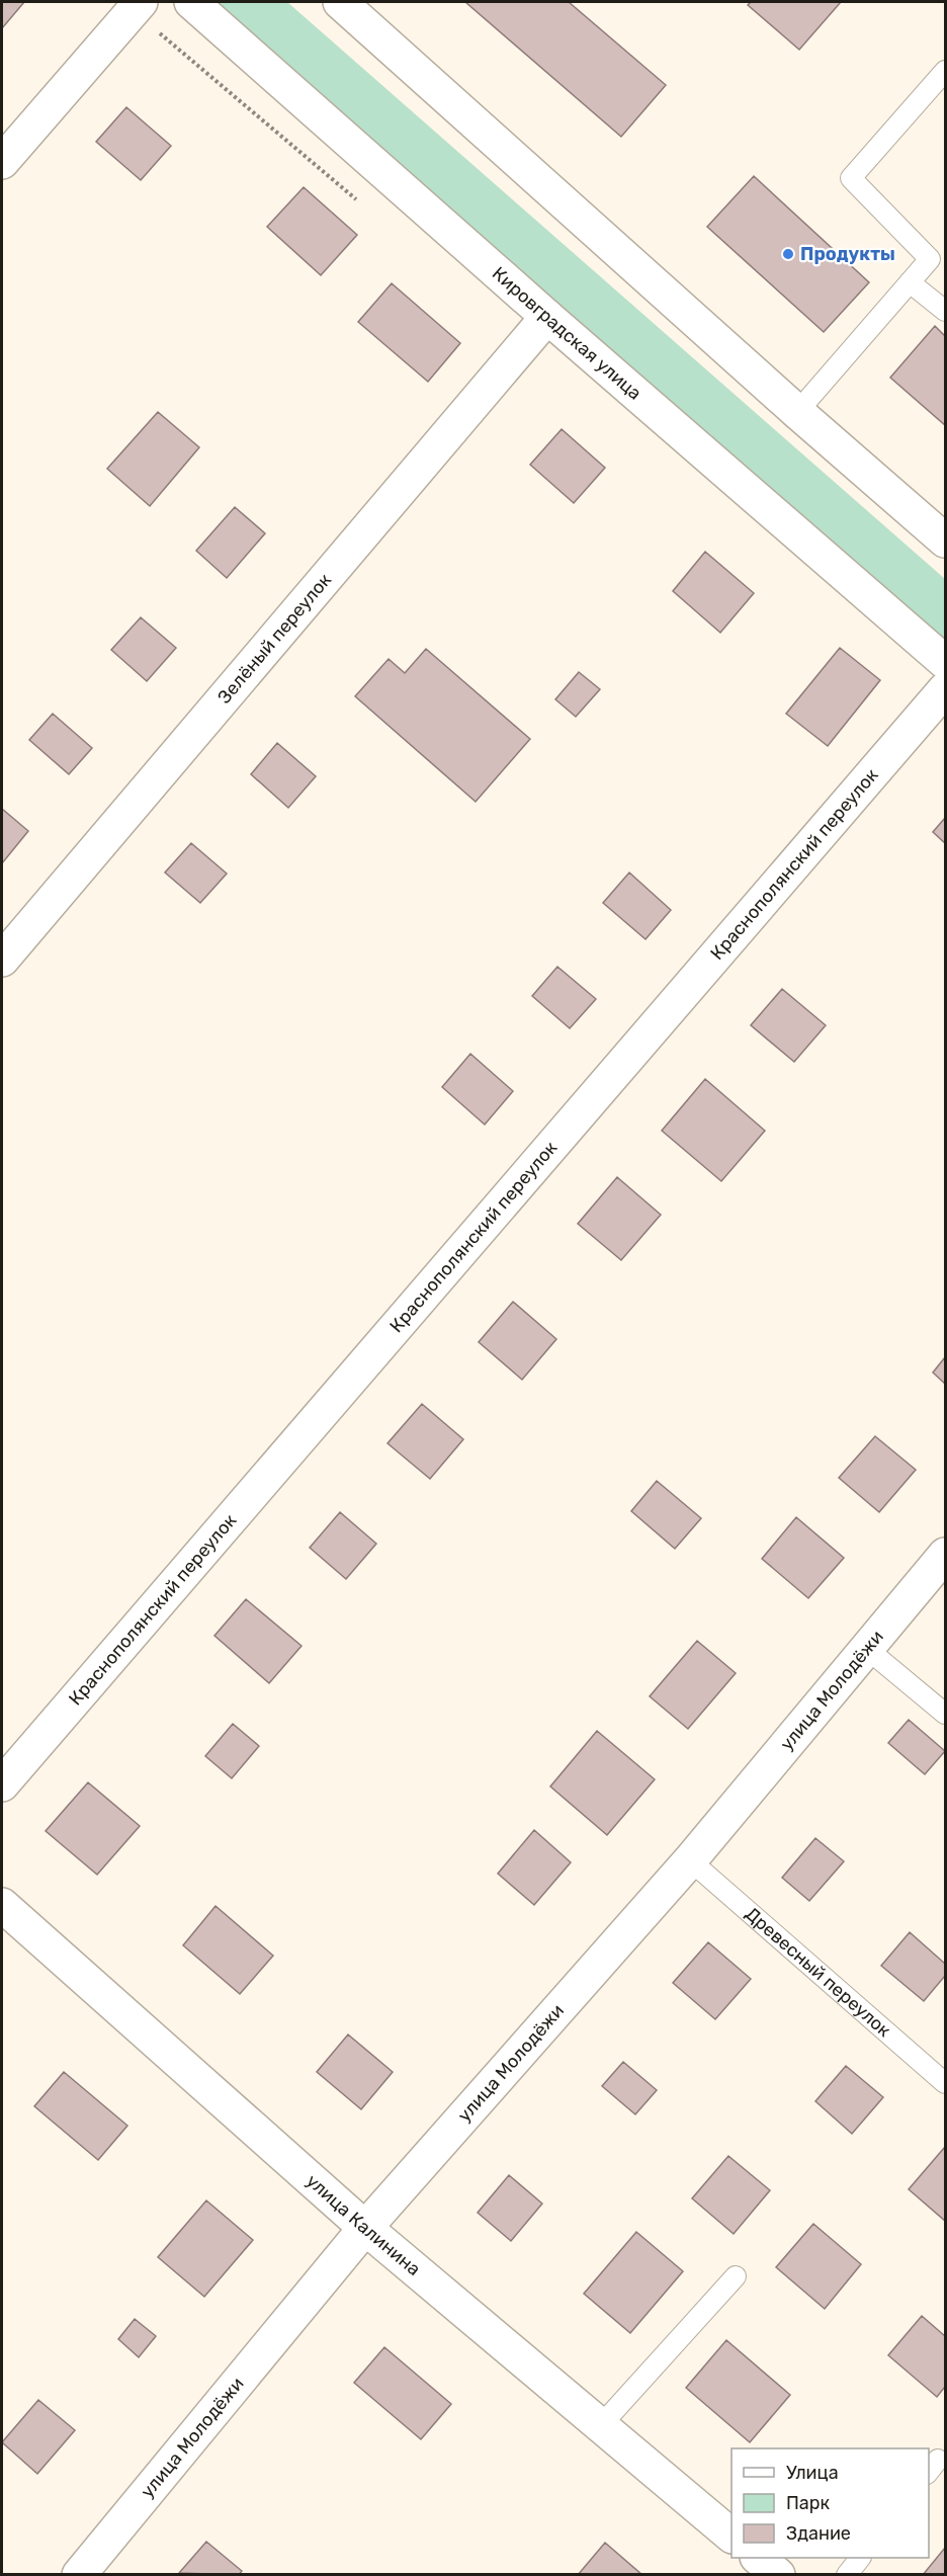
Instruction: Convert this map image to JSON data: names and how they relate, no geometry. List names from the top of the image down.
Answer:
{
  "streets": {
    "street": [
      "Кировградская улица",
      "Зелёный переулок",
      "Краснополянский переулок",
      "улица Молодёжи",
      "улица Калинина"
    ],
    "lane": ["Древесный переулок"]
  },
  "crossings": [
    ["Кировградская улица", "Зелёный переулок"],
    ["улица Молодёжи", "Древесный переулок"],
    ["улица Молодёжи", "улица Калинина"]
  ],
  "places": ["Продукты"],
  "legend": ["Улица", "Парк", "Здание"]
}
